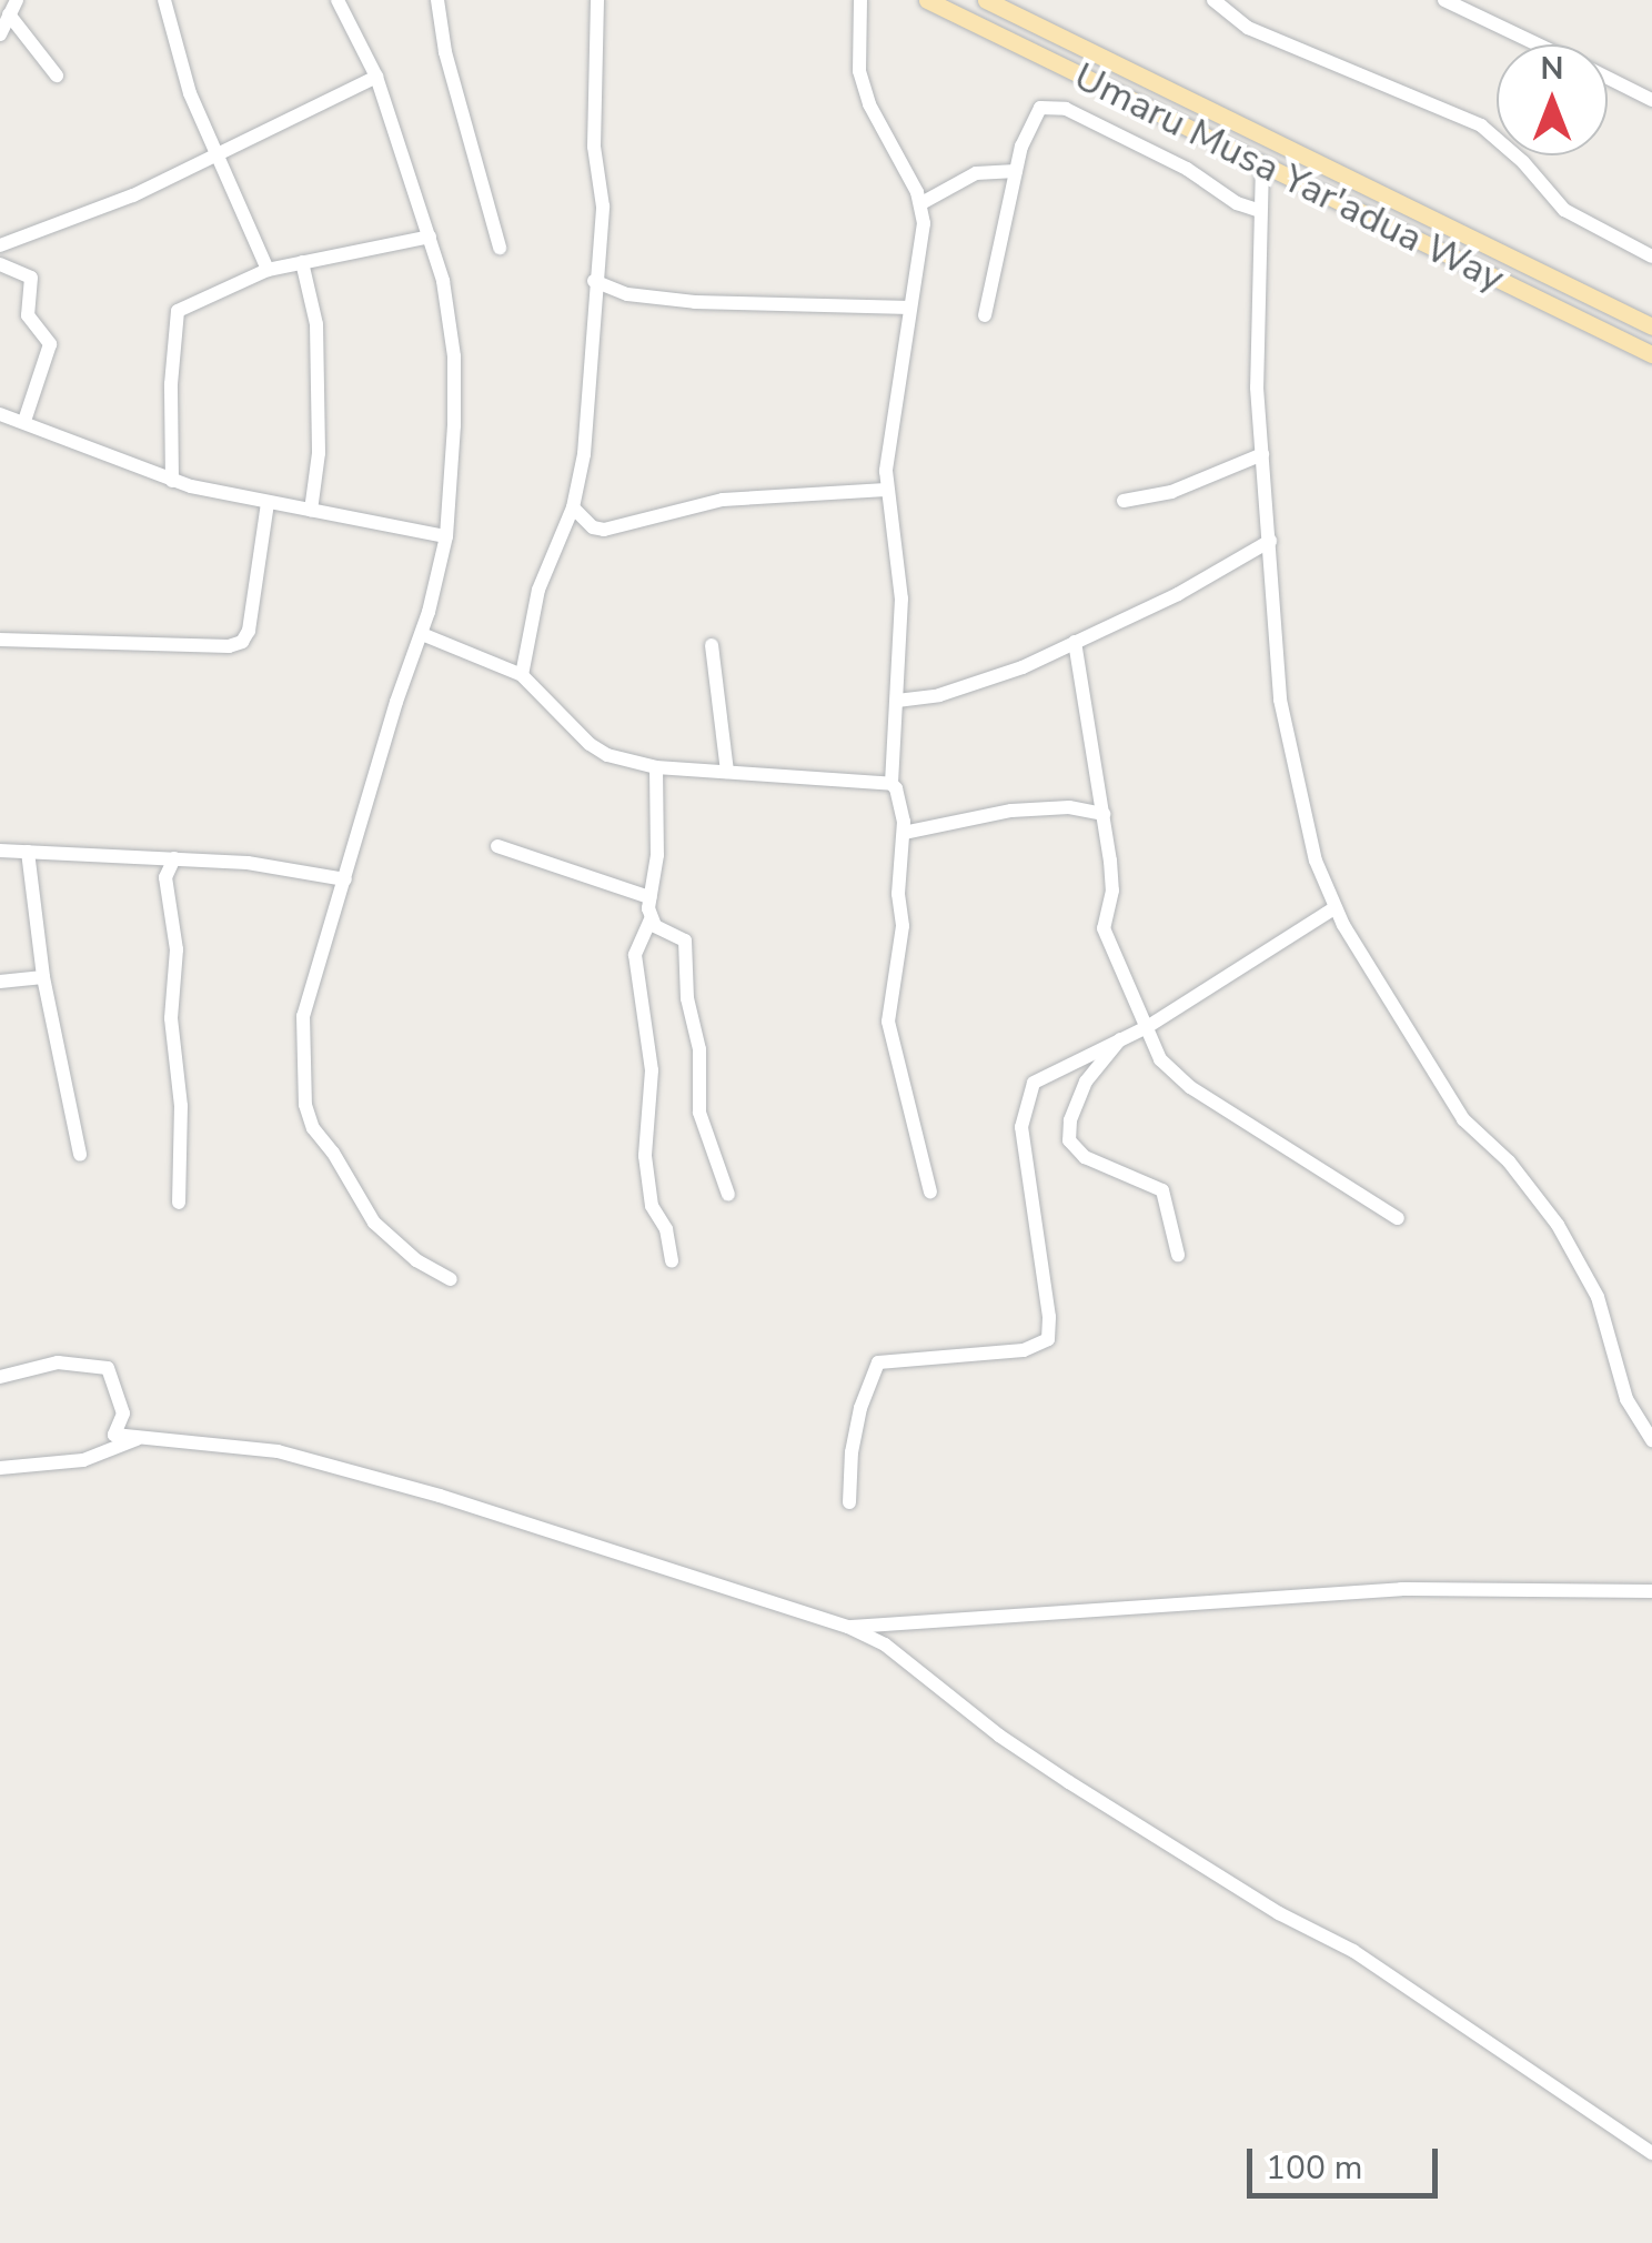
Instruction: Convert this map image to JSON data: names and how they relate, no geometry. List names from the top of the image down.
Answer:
{
  "streets": {
    "main road": ["Umaru Musa Yar'adua Way"]
  },
  "scale_bar": "100 m",
  "north": "top"
}
